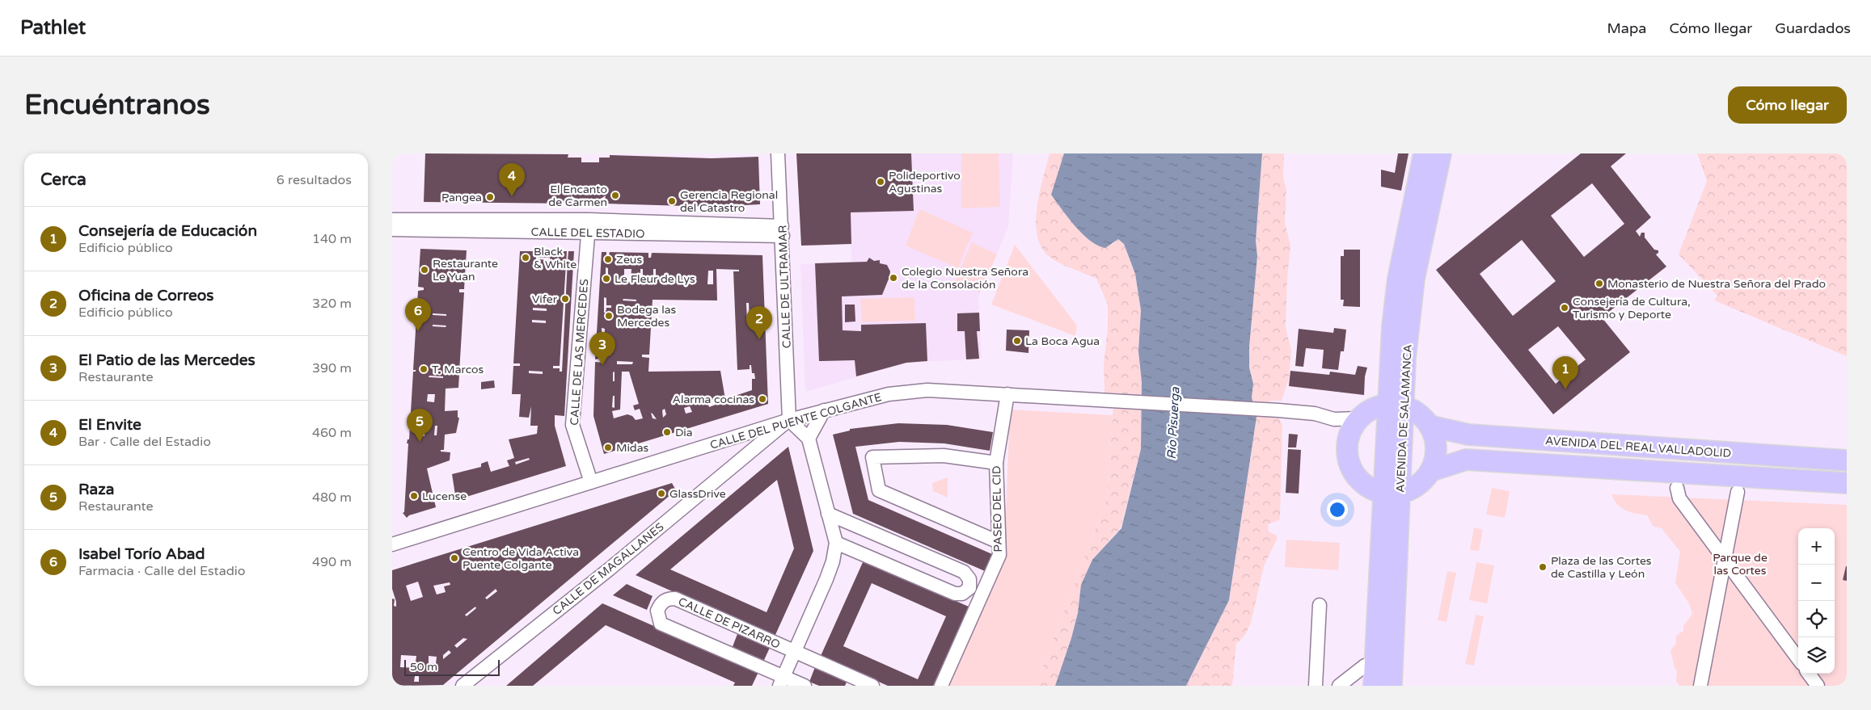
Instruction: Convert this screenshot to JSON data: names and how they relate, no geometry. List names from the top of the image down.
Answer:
{
  "streets": {
    "highway": ["AVENIDA DE SALAMANCA", "AVENIDA DEL REAL VALLADOLID"],
    "street": [
      "CALLE DEL ESTADIO",
      "CALLE DE ULTRAMAR",
      "CALLE DE LAS MERCEDES",
      "CALLE DEL PUENTE COLGANTE",
      "PASEO DEL CID",
      "CALLE DE MAGALLANES",
      "CALLE DE PIZARRO"
    ]
  },
  "crossings": [
    ["CALLE DEL ESTADIO", "CALLE DE ULTRAMAR"],
    ["CALLE DEL ESTADIO", "CALLE DE LAS MERCEDES"],
    ["CALLE DE ULTRAMAR", "CALLE DEL PUENTE COLGANTE"],
    ["CALLE DE ULTRAMAR", "CALLE DE MAGALLANES"],
    ["CALLE DE LAS MERCEDES", "CALLE DEL PUENTE COLGANTE"],
    ["AVENIDA DE SALAMANCA", "AVENIDA DEL REAL VALLADOLID"],
    ["CALLE DEL PUENTE COLGANTE", "PASEO DEL CID"],
    ["CALLE DEL PUENTE COLGANTE", "CALLE DE MAGALLANES"]
  ],
  "water": ["Río Pisuerga"],
  "parks": ["Parque de las Cortes"],
  "places": [
    "Polideportivo Agustinas",
    "El Encanto de Carmen",
    "Pangea",
    "Gerencia Regional del Catastro",
    "Black & White",
    "Zeus",
    "Restaurante Le Yuan",
    "Colegio Nuestra Señora de la Consolación",
    "Le Fleur de Lys",
    "Monasterio de Nuestra Señora del Prado",
    "Vifer",
    "Consejería de Cultura, Turismo y Deporte",
    "Bodega las Mercedes",
    "La Boca Agua",
    "T. Marcos",
    "Alarma cocinas",
    "Dia",
    "Midas",
    "GlassDrive",
    "Lucense",
    "Centro de Vida Activa Puente Colgante",
    "Plaza de las Cortes de Castilla y León"
  ],
  "scale_bar": "50 m",
  "page": {
    "header": "Pathlet",
    "nav": ["Mapa", "Cómo llegar", "Guardados"],
    "buttons": "Cómo llegar",
    "title": "Encuéntranos",
    "heading": ["Cerca", "6 resultados"],
    "pins": [
      "4",
      "6",
      "2",
      "3",
      "1",
      "5"
    ],
    "list": [
      {
        "mark": "1",
        "name": "Consejería de Educación",
        "note": "Edificio público",
        "value": "140 m"
      },
      {
        "mark": "2",
        "name": "Oficina de Correos",
        "note": "Edificio público",
        "value": "320 m"
      },
      {
        "mark": "3",
        "name": "El Patio de las Mercedes",
        "note": "Restaurante",
        "value": "390 m"
      },
      {
        "mark": "4",
        "name": "El Envite",
        "note": "Bar · Calle del Estadio",
        "value": "460 m"
      },
      {
        "mark": "5",
        "name": "Raza",
        "note": "Restaurante",
        "value": "480 m"
      },
      {
        "mark": "6",
        "name": "Isabel Torío Abad",
        "note": "Farmacia · Calle del Estadio",
        "value": "490 m"
      }
    ],
    "map_buttons": ["+", "−"],
    "scale": "50 m"
  }
}
